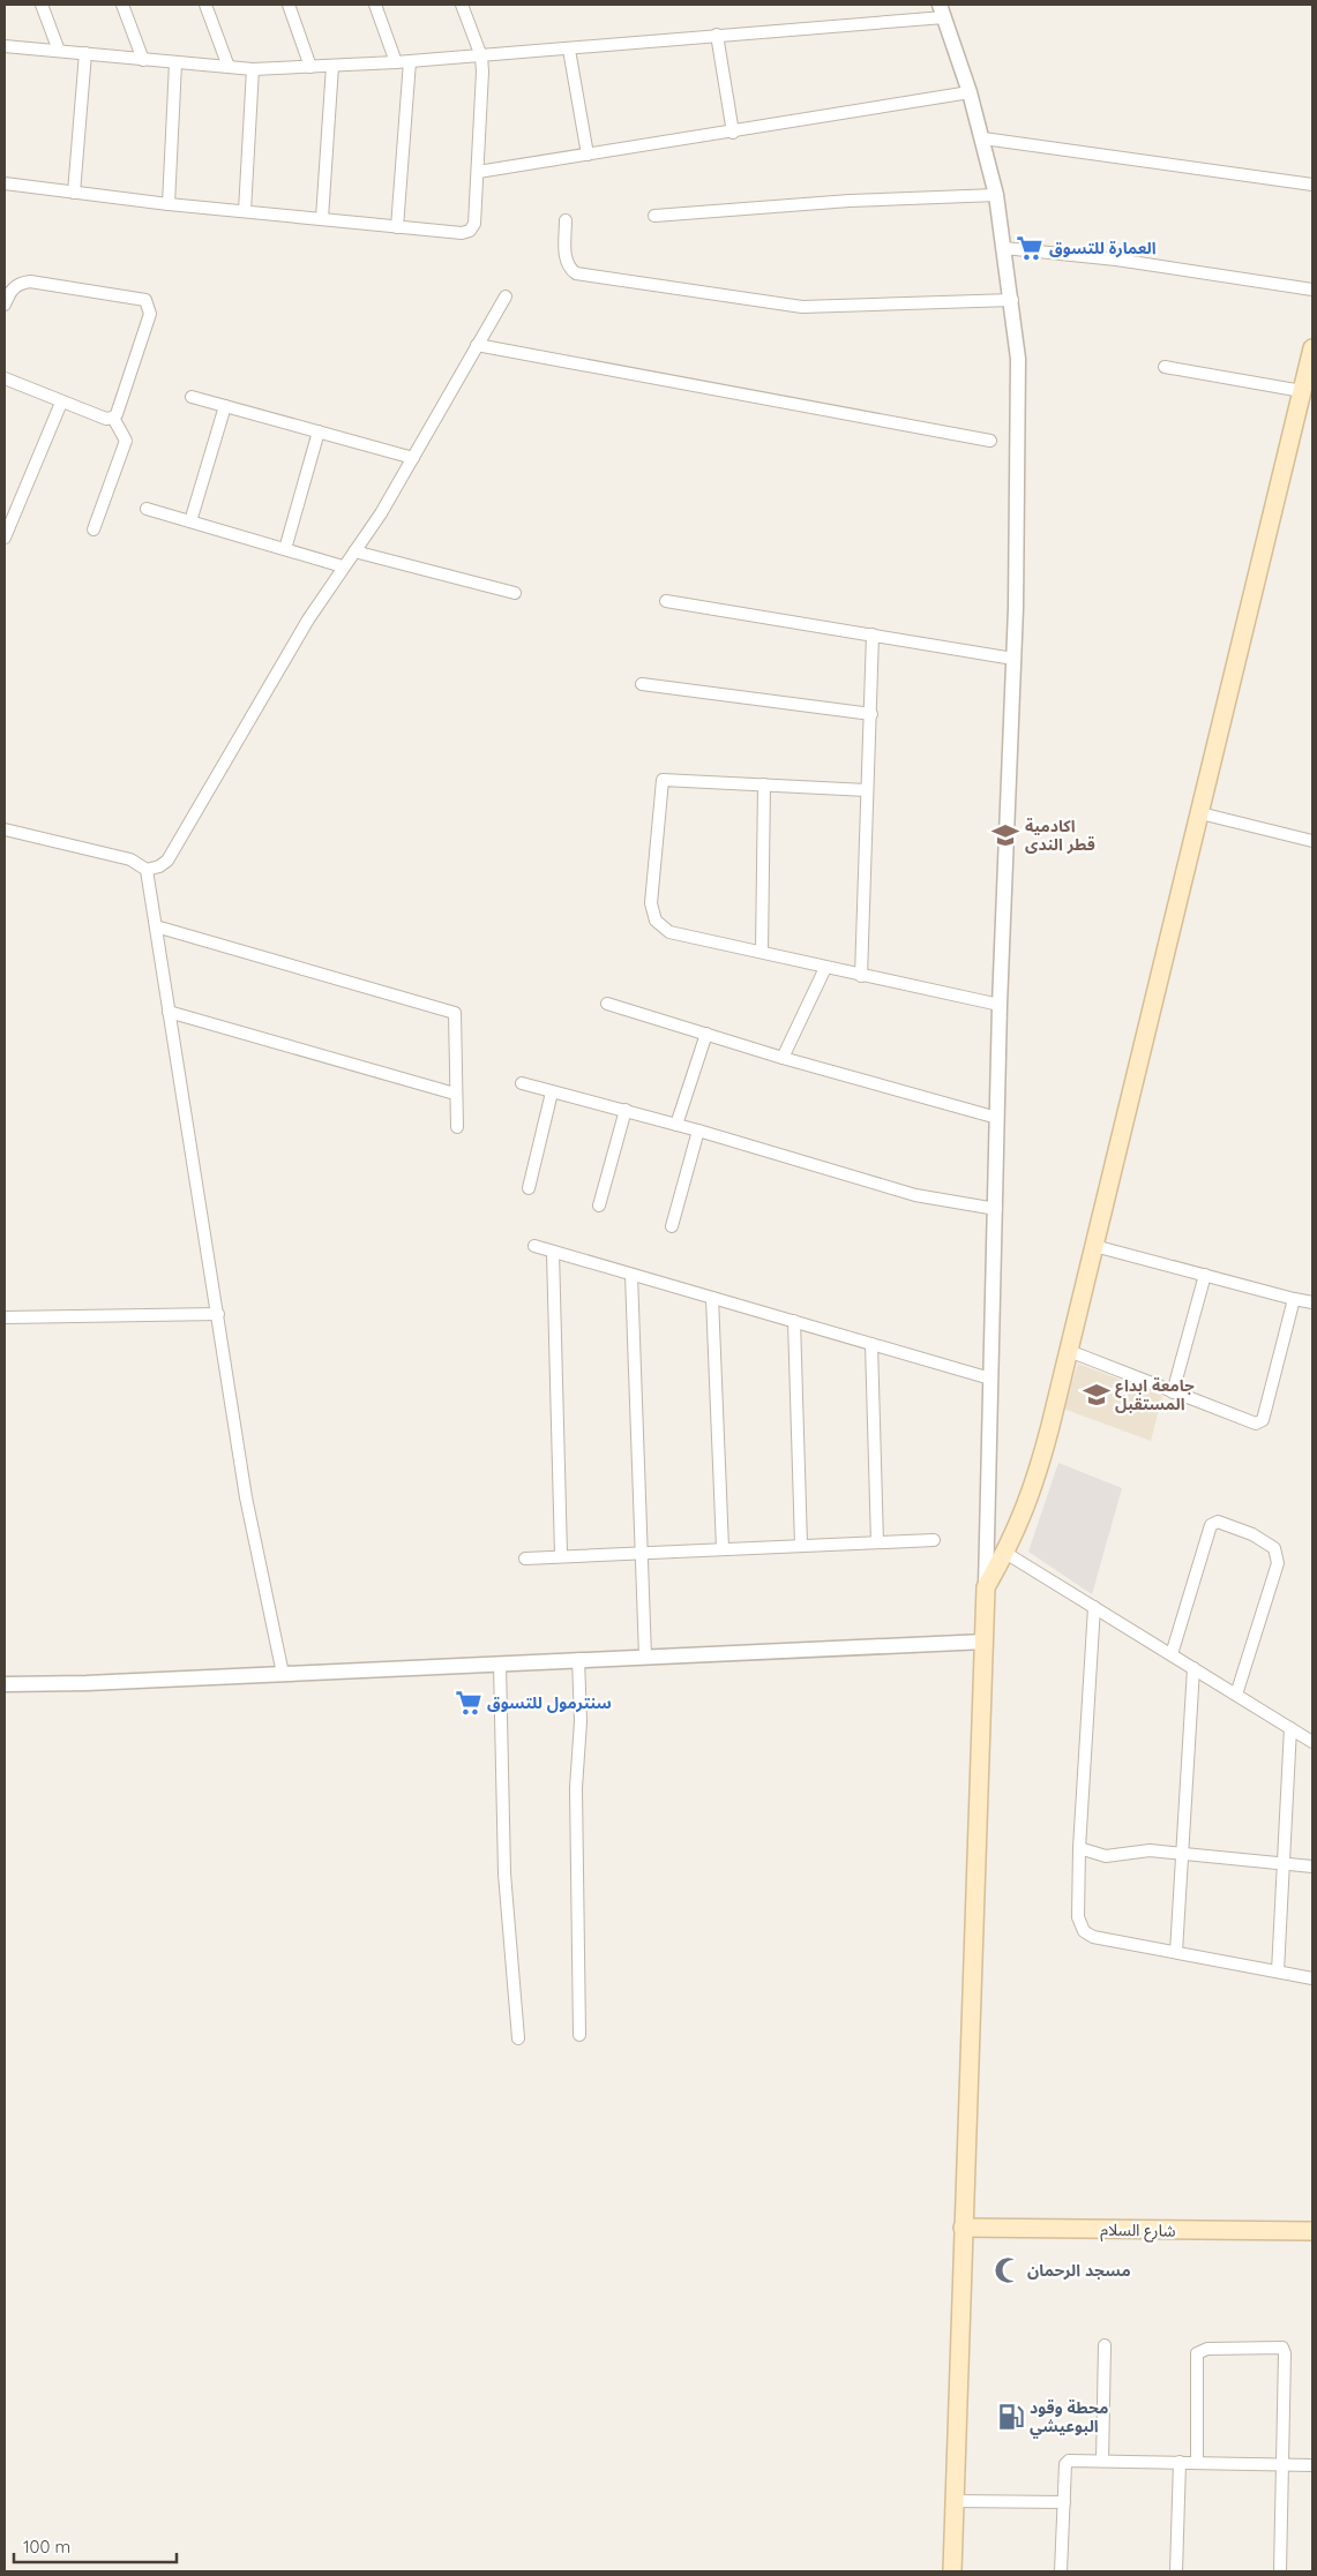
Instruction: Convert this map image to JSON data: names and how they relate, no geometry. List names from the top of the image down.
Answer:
{
  "streets": {
    "main road": ["شارع السلام"]
  },
  "places": {
    "supermarket": ["العمارة للتسوق", "سنترمول للتسوق"],
    "school or university": ["اكادمية قطر الندى", "جامعة ابداع المستقبل"],
    "mosque": ["مسجد الرحمان"],
    "fuel station": ["محطة وقود البوعيشي"]
  },
  "scale_bar": "100 m"
}
